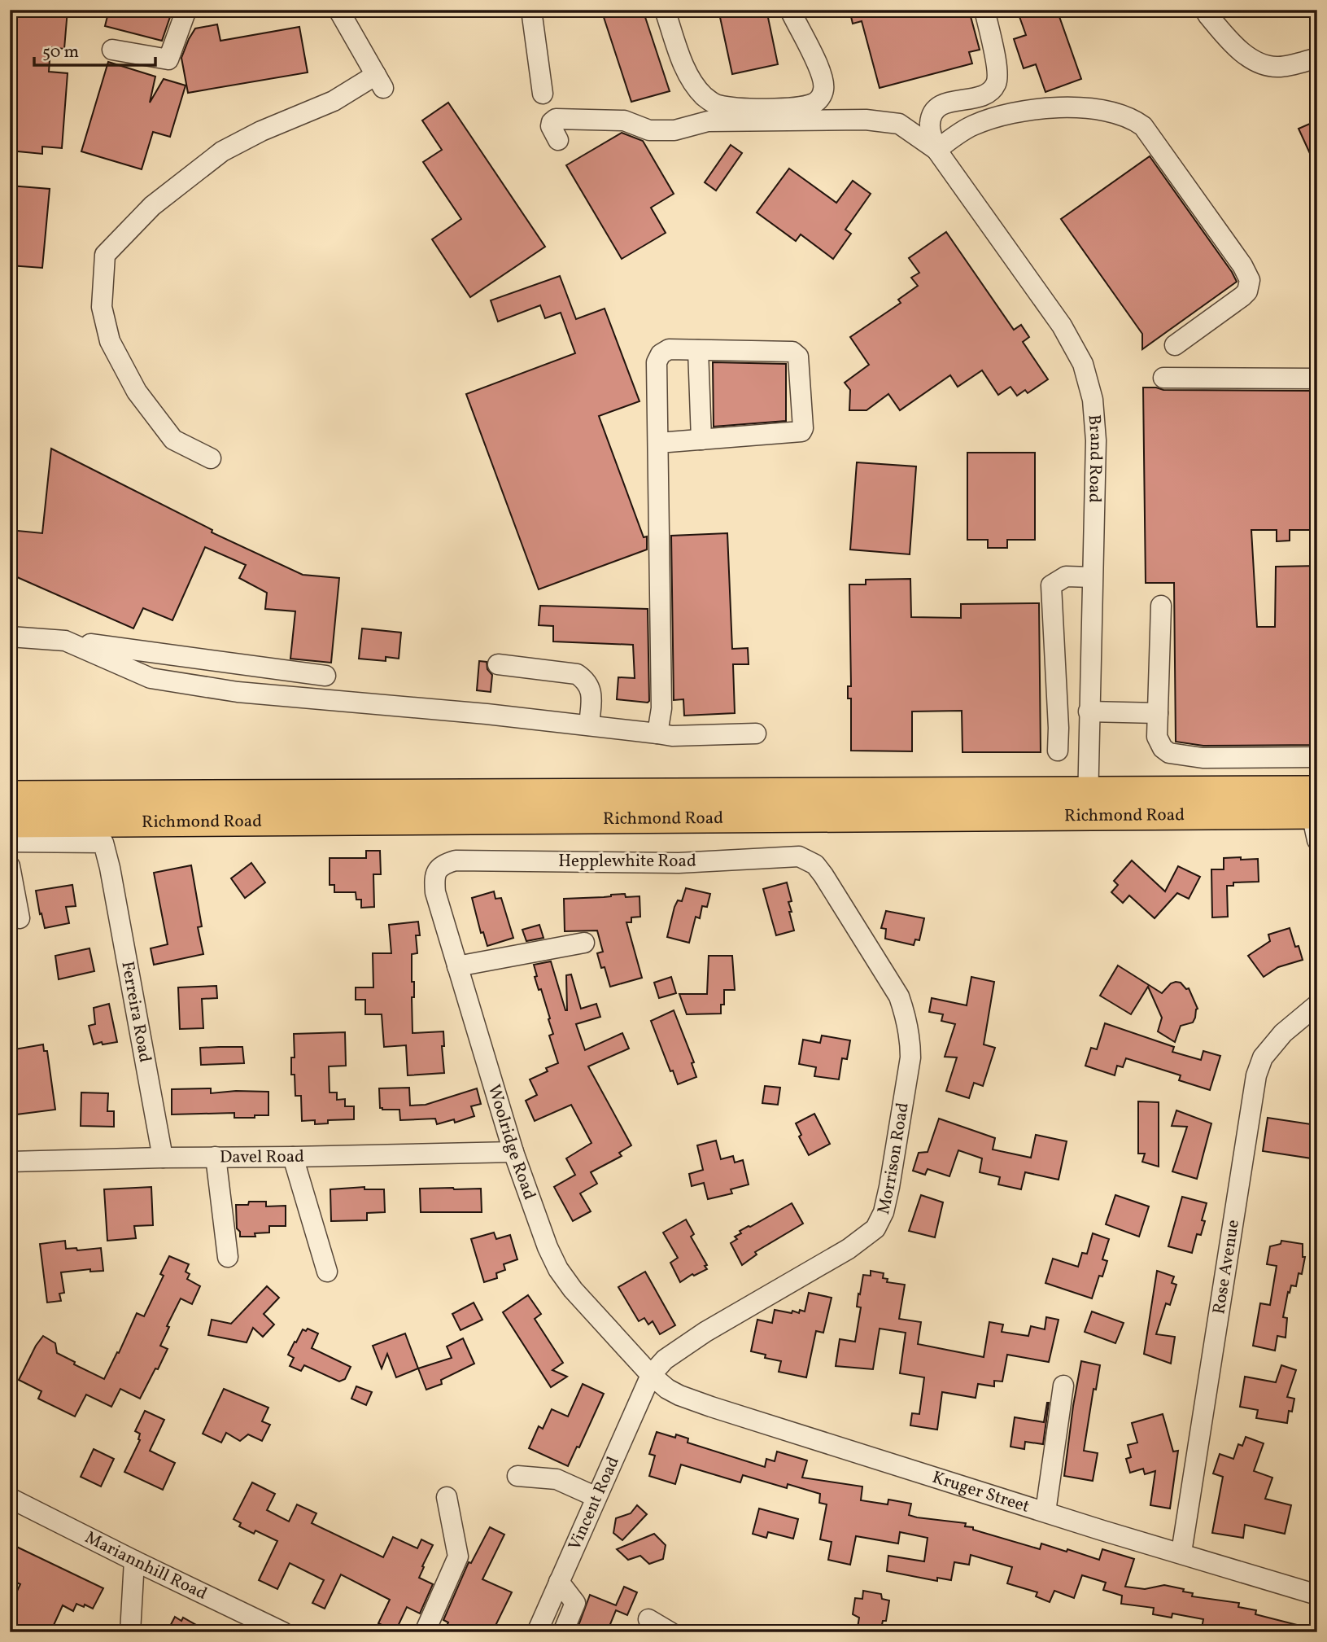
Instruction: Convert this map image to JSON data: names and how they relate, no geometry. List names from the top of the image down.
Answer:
{
  "streets": {
    "highway": ["Richmond Road"],
    "street": [
      "Brand Road",
      "Hepplewhite Road",
      "Ferreira Road",
      "Woolridge Road",
      "Davel Road",
      "Morrison Road",
      "Rose Avenue",
      "Kruger Street",
      "Vincent Road",
      "Mariannhill Road"
    ]
  },
  "crossings": [
    ["Brand Road", "Richmond Road"],
    ["Hepplewhite Road", "Woolridge Road"],
    ["Hepplewhite Road", "Morrison Road"],
    ["Ferreira Road", "Davel Road"],
    ["Woolridge Road", "Davel Road"],
    ["Woolridge Road", "Morrison Road"],
    ["Woolridge Road", "Kruger Street"],
    ["Woolridge Road", "Vincent Road"],
    ["Morrison Road", "Kruger Street"],
    ["Morrison Road", "Vincent Road"],
    ["Rose Avenue", "Kruger Street"],
    ["Kruger Street", "Vincent Road"]
  ],
  "scale_bar": "50 m"
}
